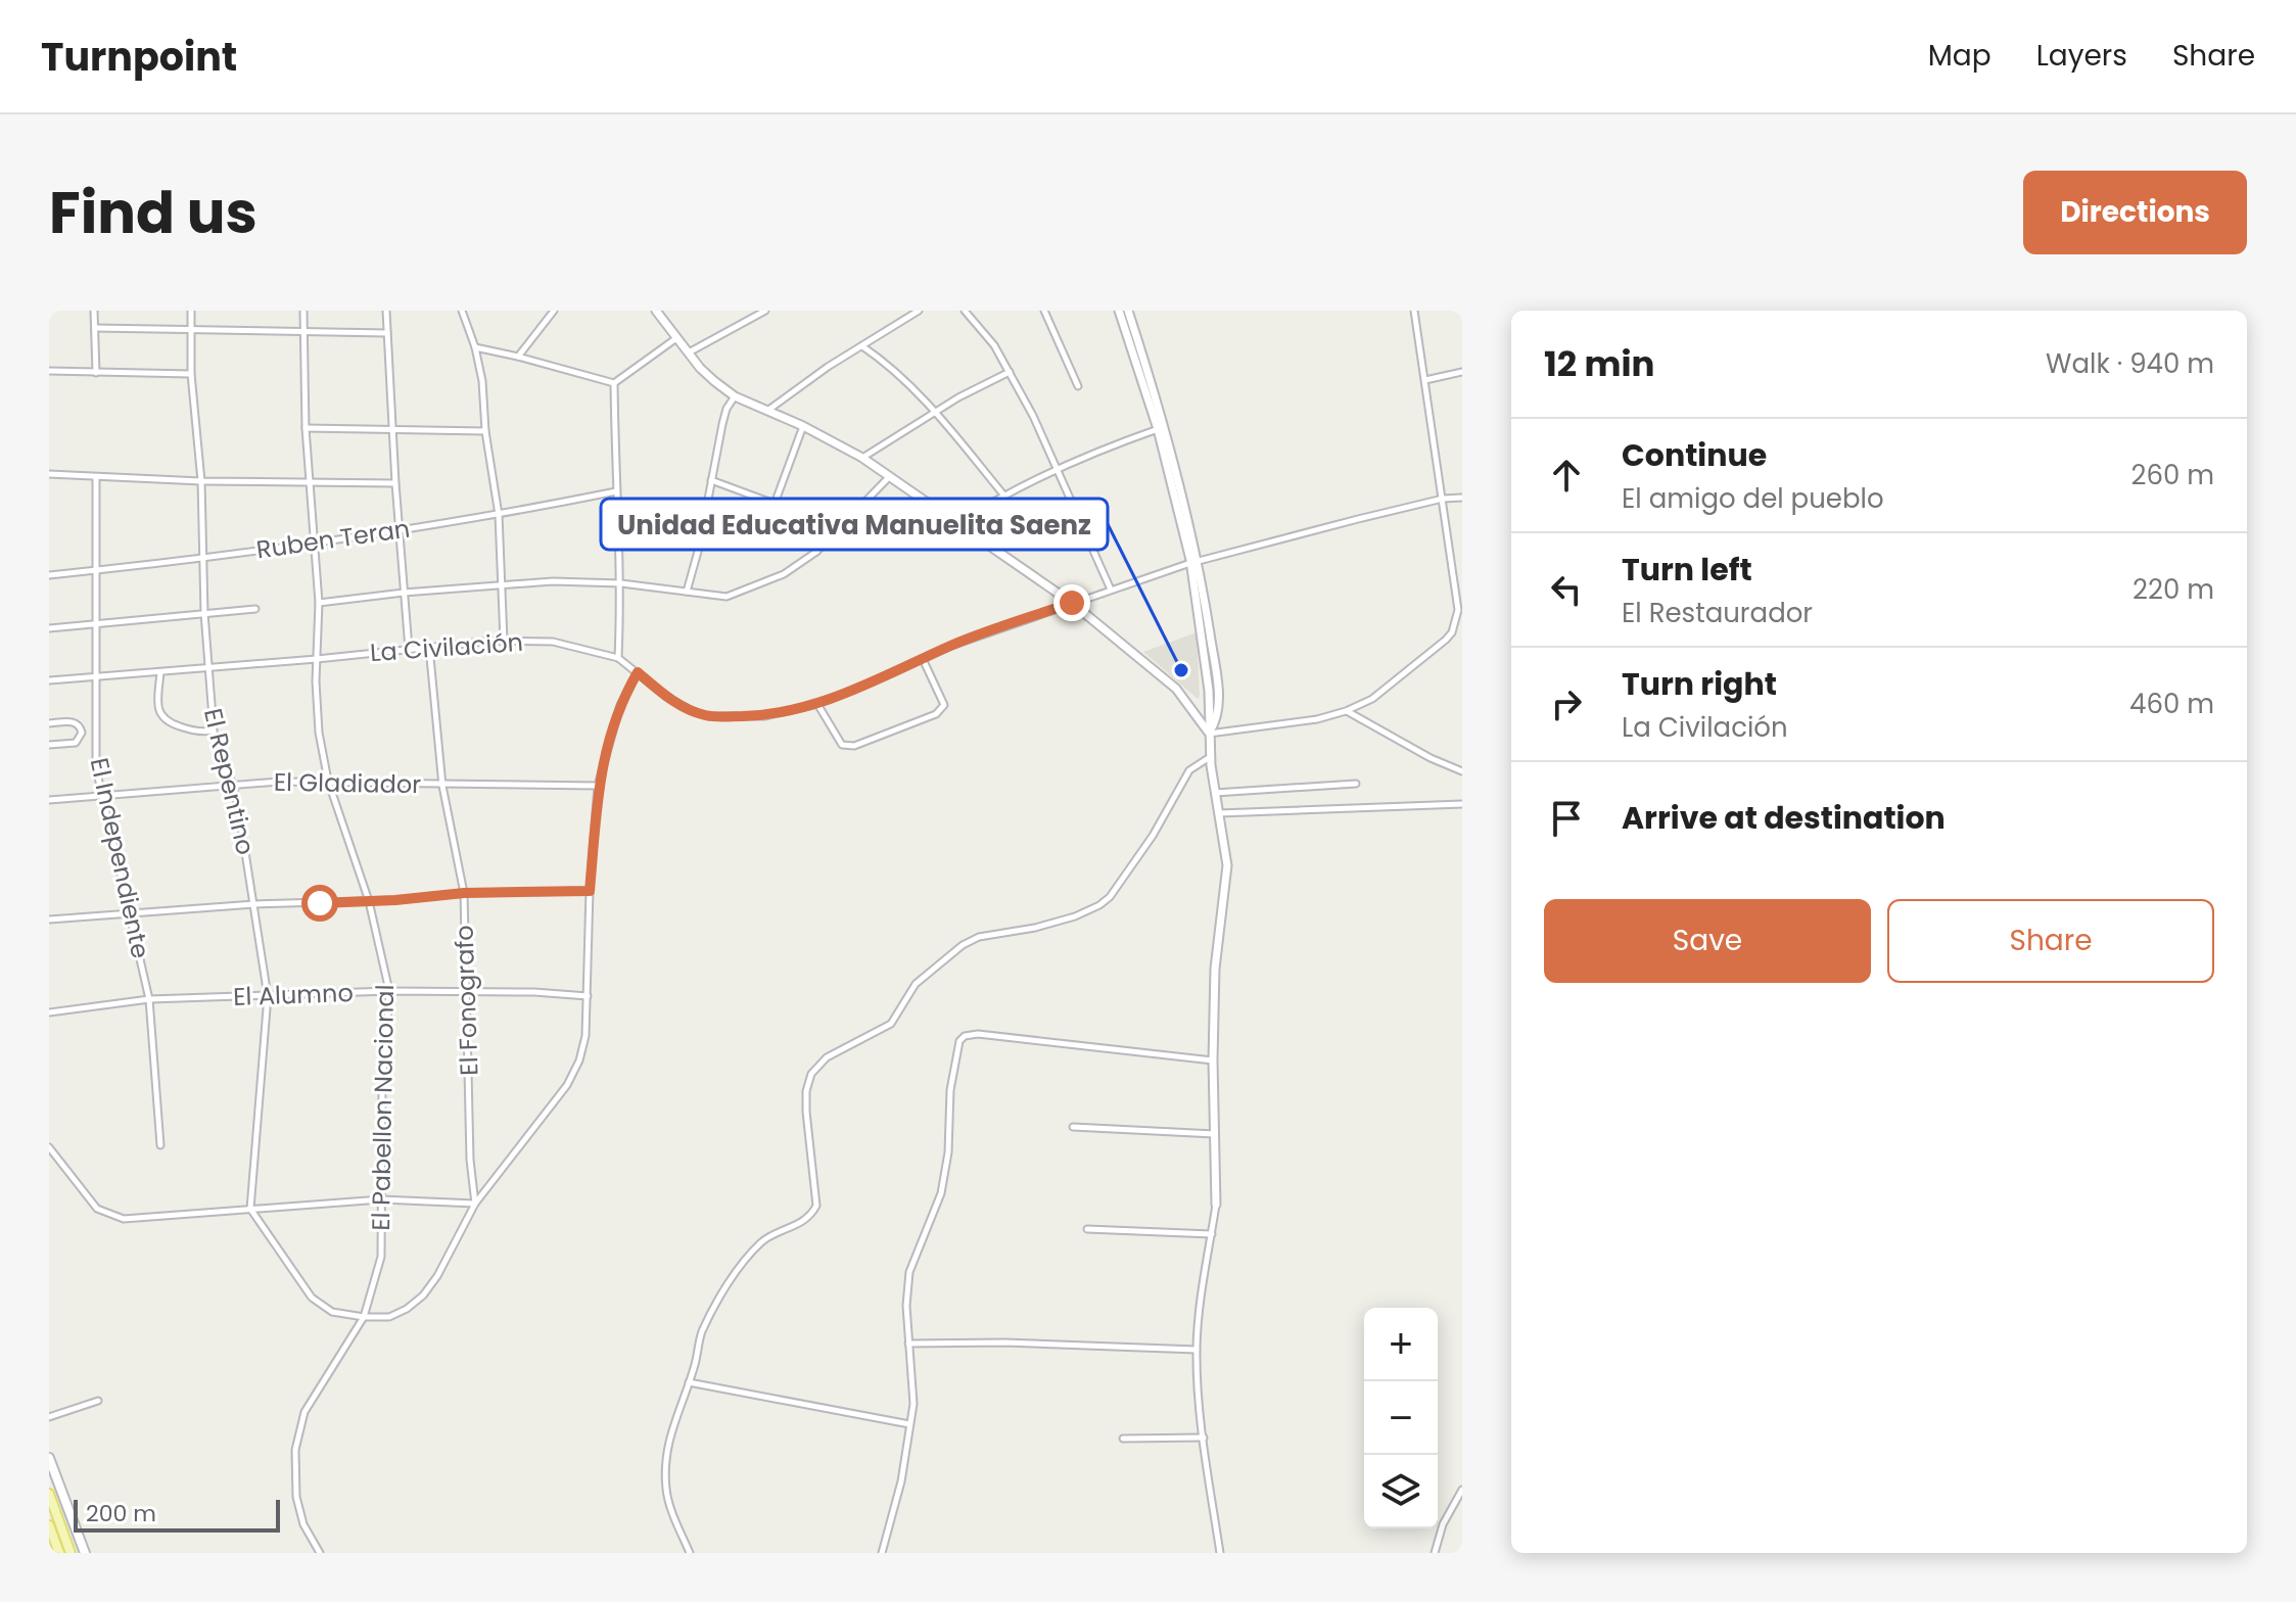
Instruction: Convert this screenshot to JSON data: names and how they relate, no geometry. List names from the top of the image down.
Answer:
{
  "streets": {
    "street": [
      "Ruben Teran",
      "La Civilación",
      "El Repentino",
      "El Gladiador",
      "El Independiente",
      "El Alumno",
      "El Fonografo",
      "El Pabellon Nacional"
    ]
  },
  "crossings": [
    ["Ruben Teran", "El Repentino"],
    ["Ruben Teran", "El Independiente"],
    ["Ruben Teran", "El Pabellon Nacional"],
    ["La Civilación", "El Repentino"],
    ["La Civilación", "El Independiente"],
    ["La Civilación", "El Fonografo"],
    ["La Civilación", "El Pabellon Nacional"],
    ["El Repentino", "El Gladiador"],
    ["El Repentino", "El Alumno"],
    ["El Gladiador", "El Independiente"],
    ["El Gladiador", "El Fonografo"],
    ["El Gladiador", "El Pabellon Nacional"],
    ["El Independiente", "El Alumno"],
    ["El Alumno", "El Fonografo"],
    ["El Alumno", "El Pabellon Nacional"]
  ],
  "places": ["Unidad Educativa Manuelita Saenz"],
  "scale_bar": "200 m",
  "page": {
    "header": "Turnpoint",
    "nav": ["Map", "Layers", "Share"],
    "title": "Find us",
    "buttons": [
      "Directions",
      ["Save", "Share"]
    ],
    "heading": ["12 min", "Walk · 940 m"],
    "list": [
      ["Continue", "El amigo del pueblo", "260 m"],
      ["Turn left", "El Restaurador", "220 m"],
      ["Turn right", "La Civilación", "460 m"],
      "Arrive at destination"
    ],
    "map_buttons": ["+", "−"],
    "scale": "200 m"
  }
}
